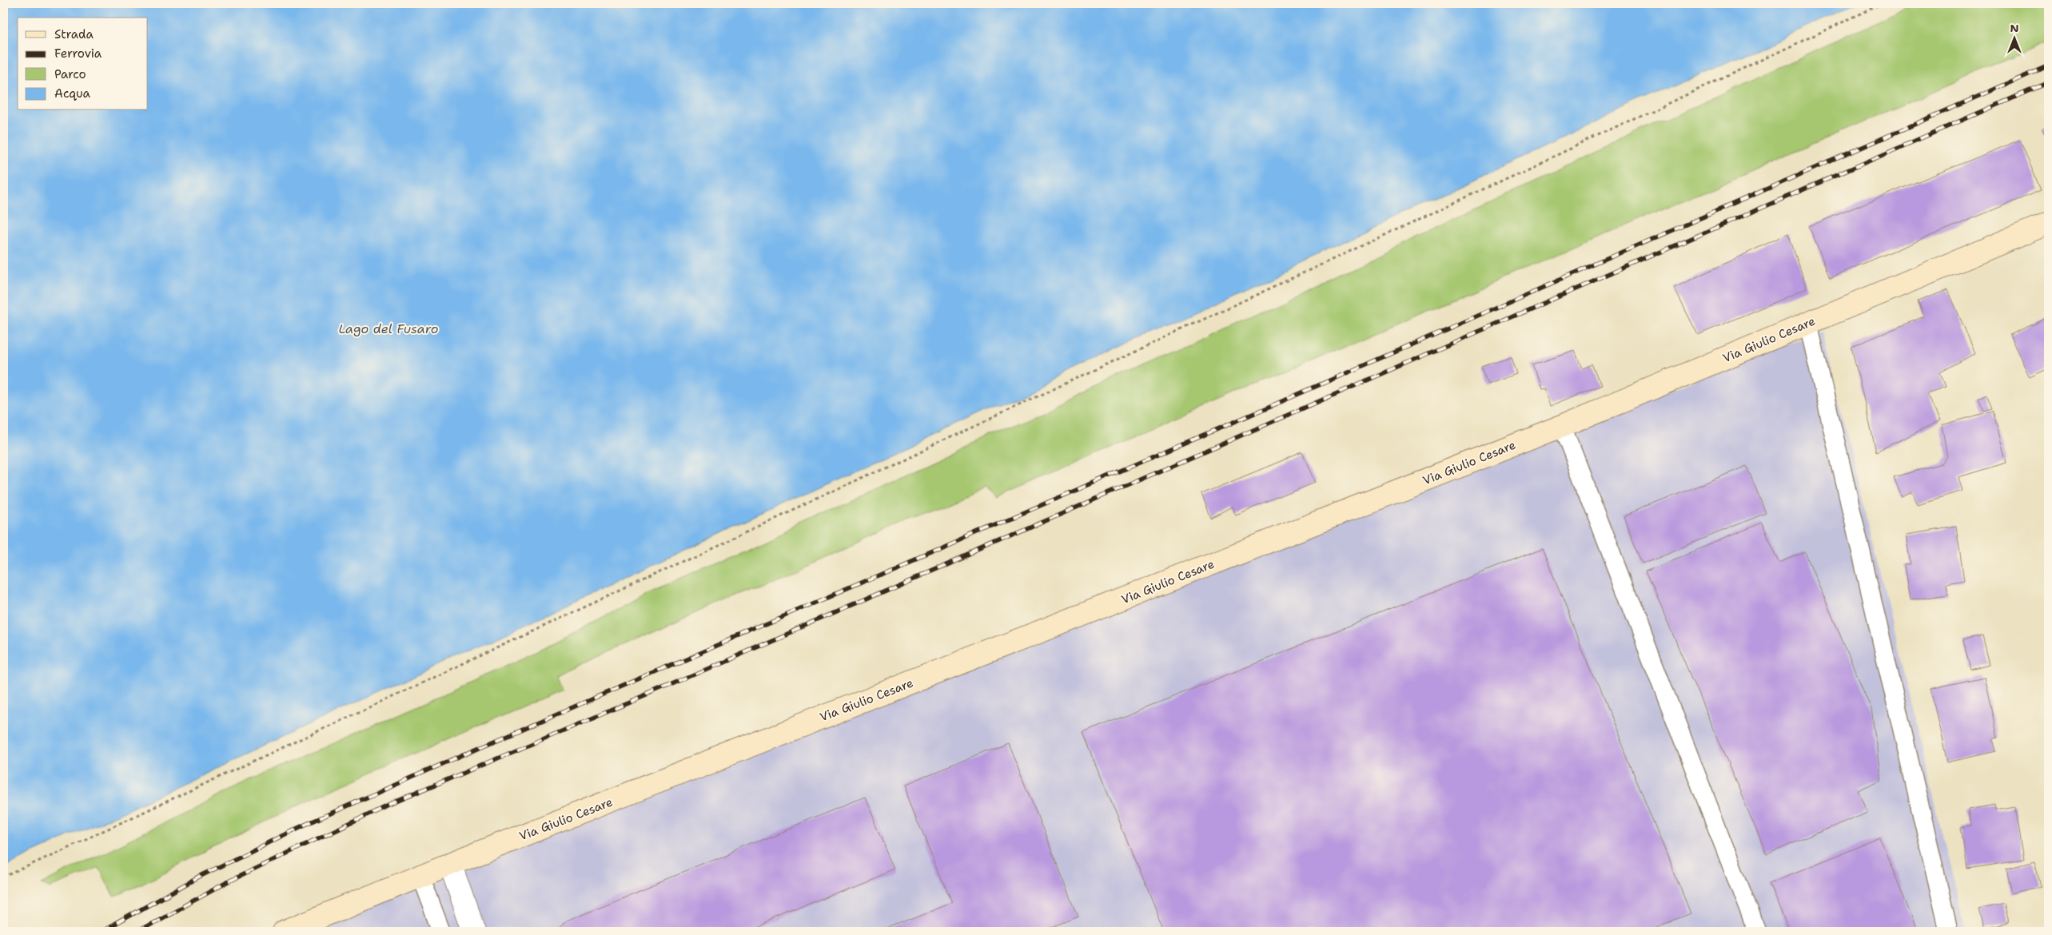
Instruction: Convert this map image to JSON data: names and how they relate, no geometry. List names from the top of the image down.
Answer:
{
  "streets": {
    "street": ["Via Giulio Cesare"]
  },
  "water": ["Lago del Fusaro"],
  "legend": [
    "Strada",
    "Ferrovia",
    "Parco",
    "Acqua"
  ],
  "north": "top"
}
